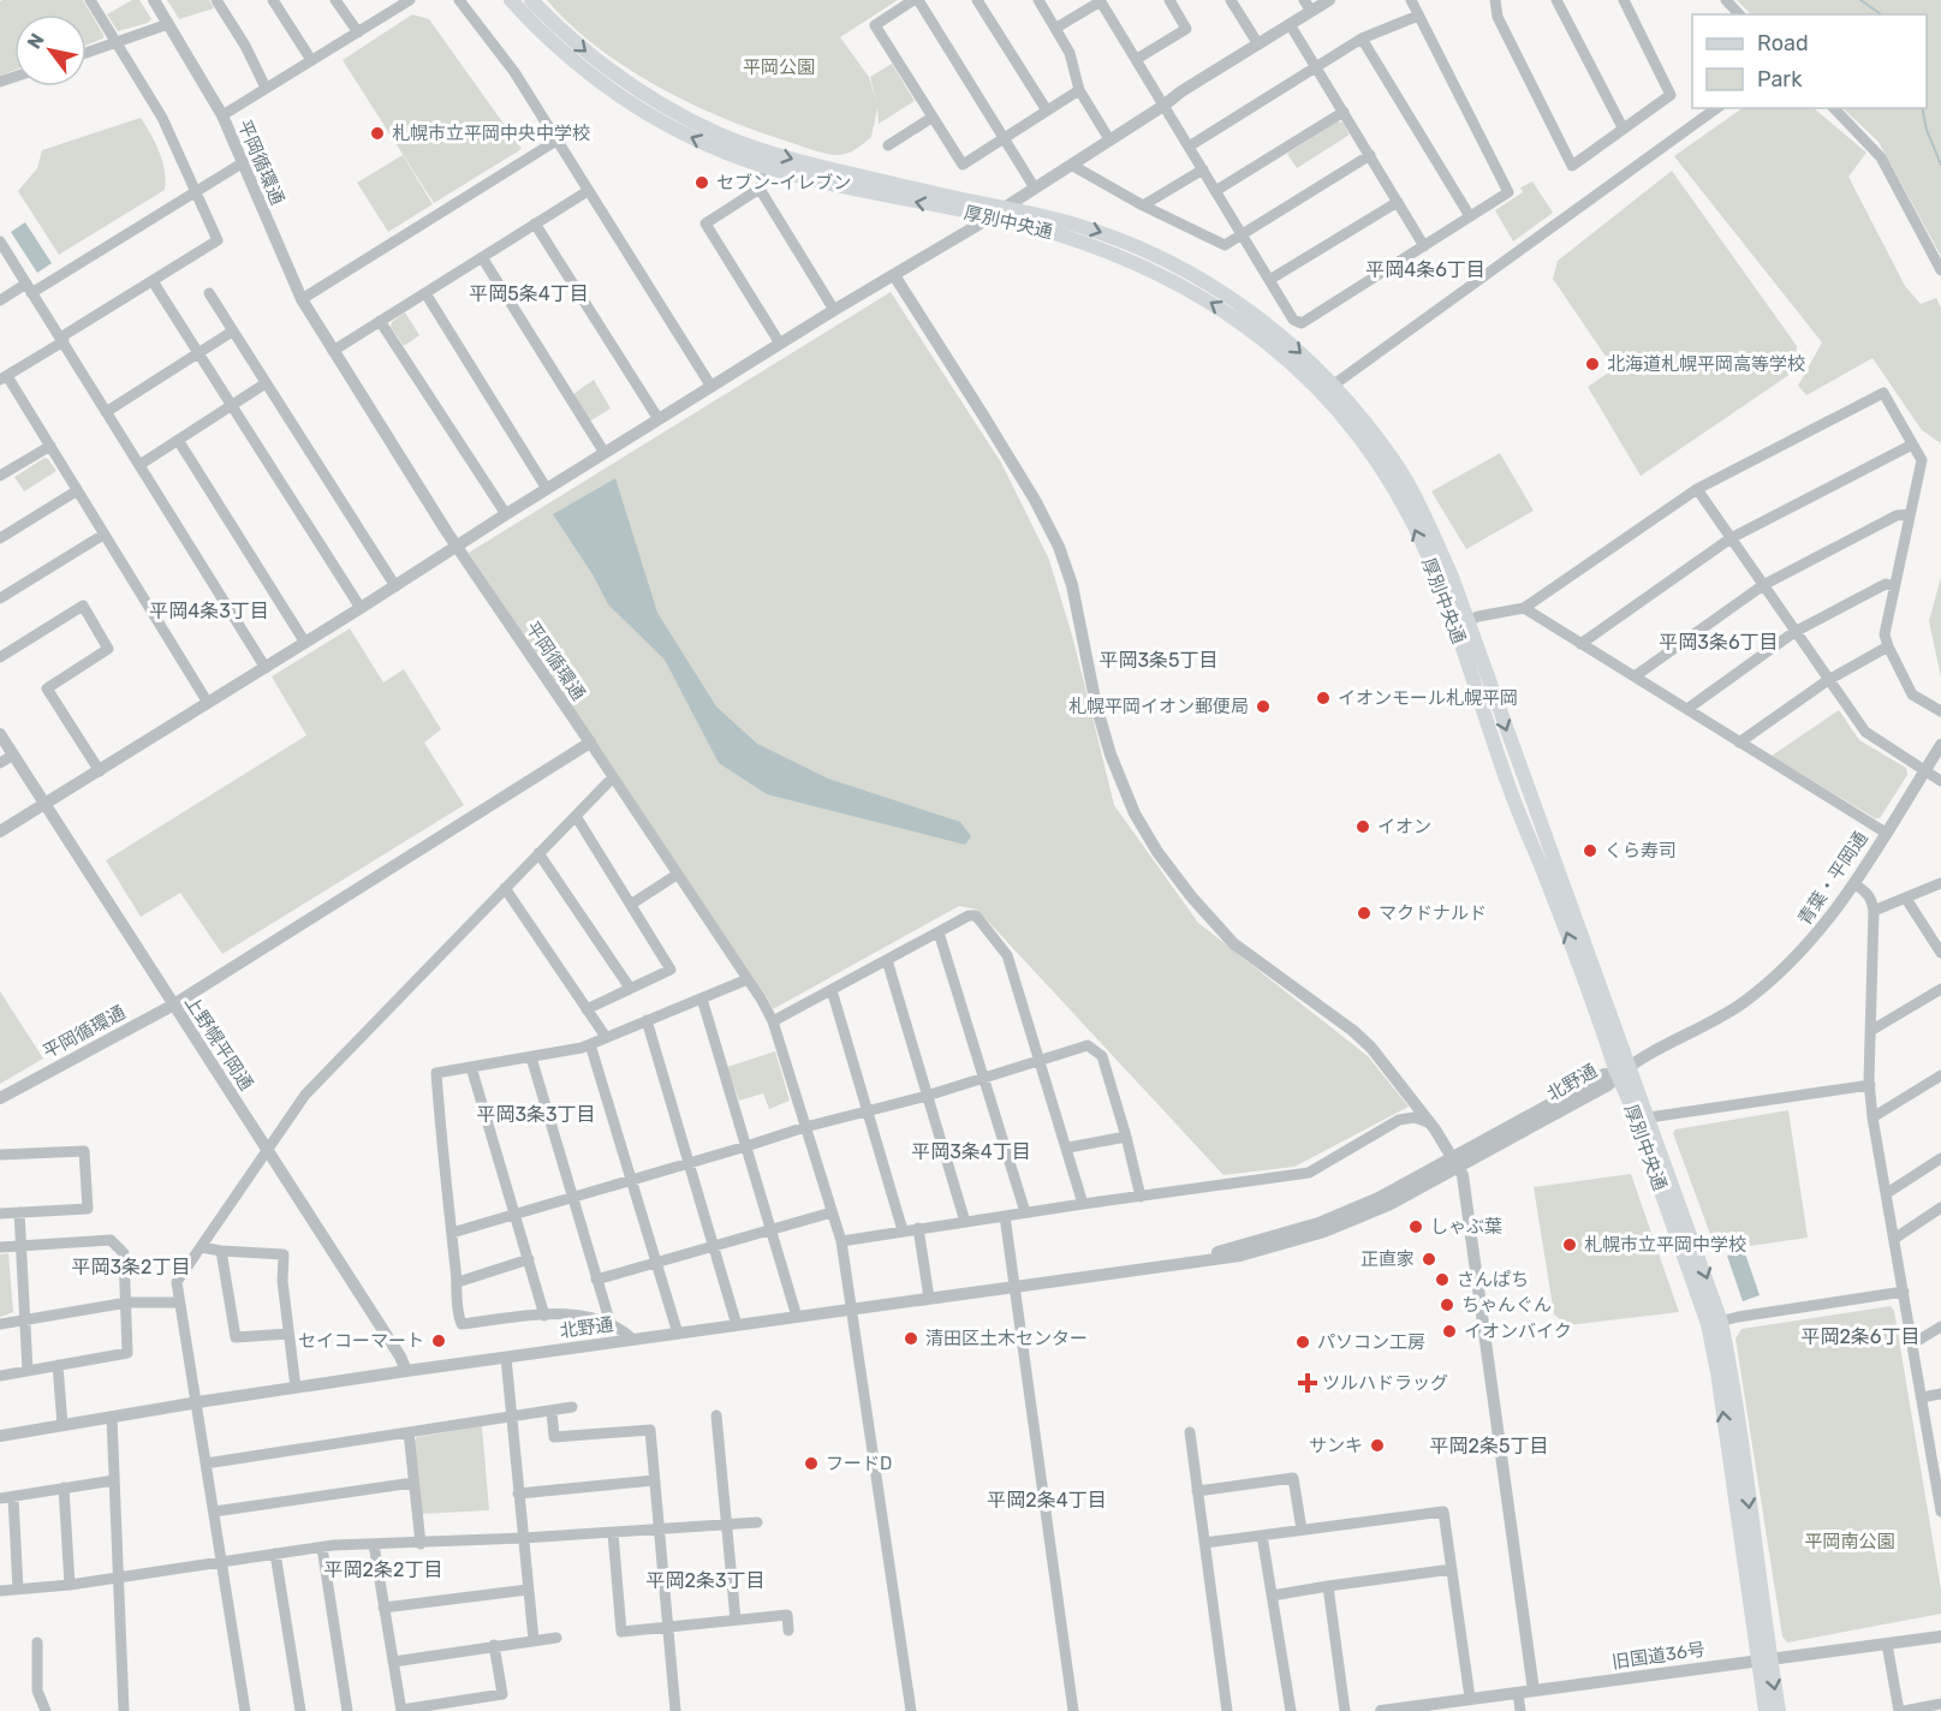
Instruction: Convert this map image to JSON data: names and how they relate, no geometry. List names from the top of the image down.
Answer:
{
  "streets": {
    "main road": ["厚別中央通"],
    "street": [
      "平岡循環通",
      "青葉・平岡通",
      "上野幌平岡通",
      "北野通",
      "旧国道36号"
    ]
  },
  "crossings": [
    ["平岡循環通", "上野幌平岡通"],
    ["厚別中央通", "青葉・平岡通"],
    ["厚別中央通", "北野通"],
    ["厚別中央通", "旧国道36号"],
    ["青葉・平岡通", "北野通"],
    ["上野幌平岡通", "北野通"]
  ],
  "districts": [
    "平岡4条6丁目",
    "平岡5条4丁目",
    "平岡4条3丁目",
    "平岡3条6丁目",
    "平岡3条5丁目",
    "平岡3条3丁目",
    "平岡3条4丁目",
    "平岡3条2丁目",
    "平岡2条6丁目",
    "平岡2条5丁目",
    "平岡2条4丁目",
    "平岡2条2丁目",
    "平岡2条3丁目"
  ],
  "parks": ["平岡公園", "平岡南公園"],
  "places": {
    "other": [
      "札幌市立平岡中央中学校",
      "セブン-イレブン",
      "北海道札幌平岡高等学校",
      "イオンモール札幌平岡",
      "札幌平岡イオン郵便局",
      "イオン",
      "くら寿司",
      "マクドナルド",
      "しゃぶ葉",
      "札幌市立平岡中学校",
      "正直家",
      "さんぱち",
      "ちゃんぐん",
      "イオンバイク",
      "清田区土木センター",
      "セイコーマート",
      "パソコン工房",
      "サンキ",
      "フードD"
    ],
    "health": ["ツルハドラッグ"]
  },
  "legend": ["Road", "Park"],
  "north": "top left"
}
